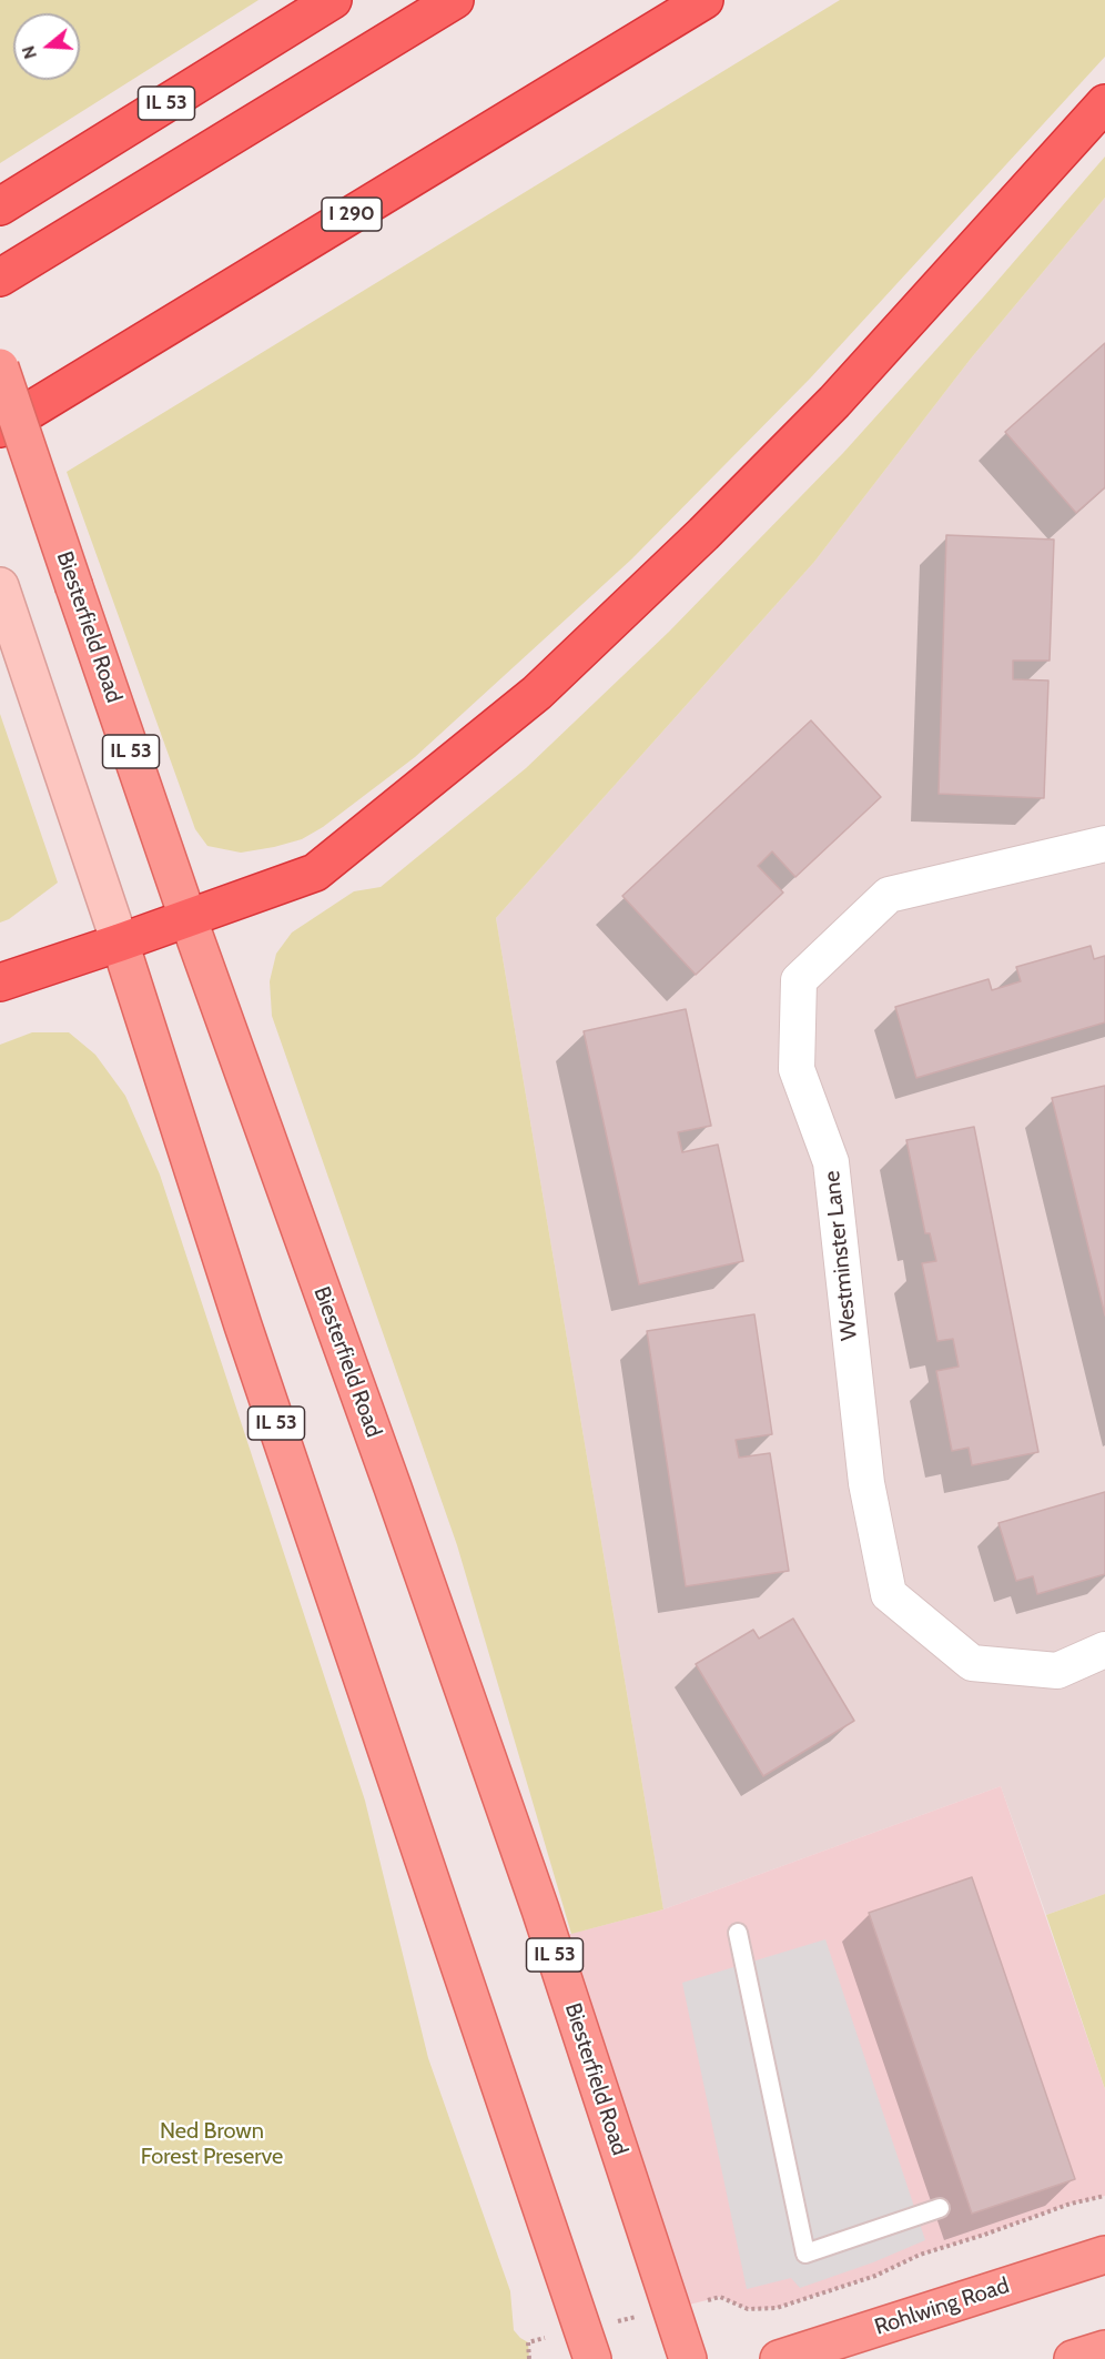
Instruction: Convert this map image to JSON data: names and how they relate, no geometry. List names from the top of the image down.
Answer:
{
  "streets": {
    "highway": ["IL 53", "I 290"],
    "main road": ["Biesterfield Road", "Rohlwing Road"],
    "street": ["Westminster Lane"]
  },
  "parks": ["Ned Brown Forest Preserve"],
  "north": "left"
}
